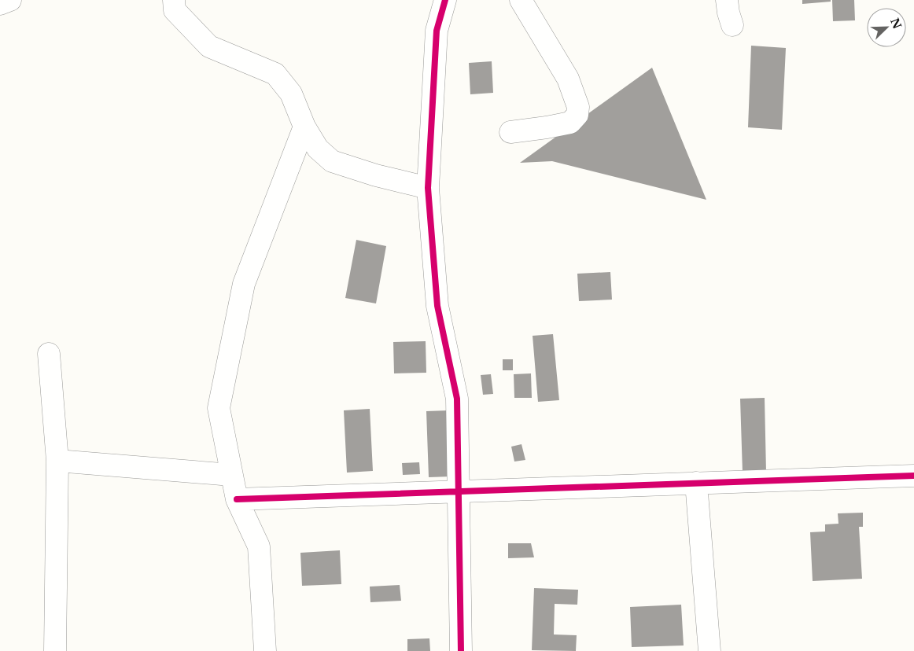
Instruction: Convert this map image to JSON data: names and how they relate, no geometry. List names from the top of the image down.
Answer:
{
  "north": "top right"
}
